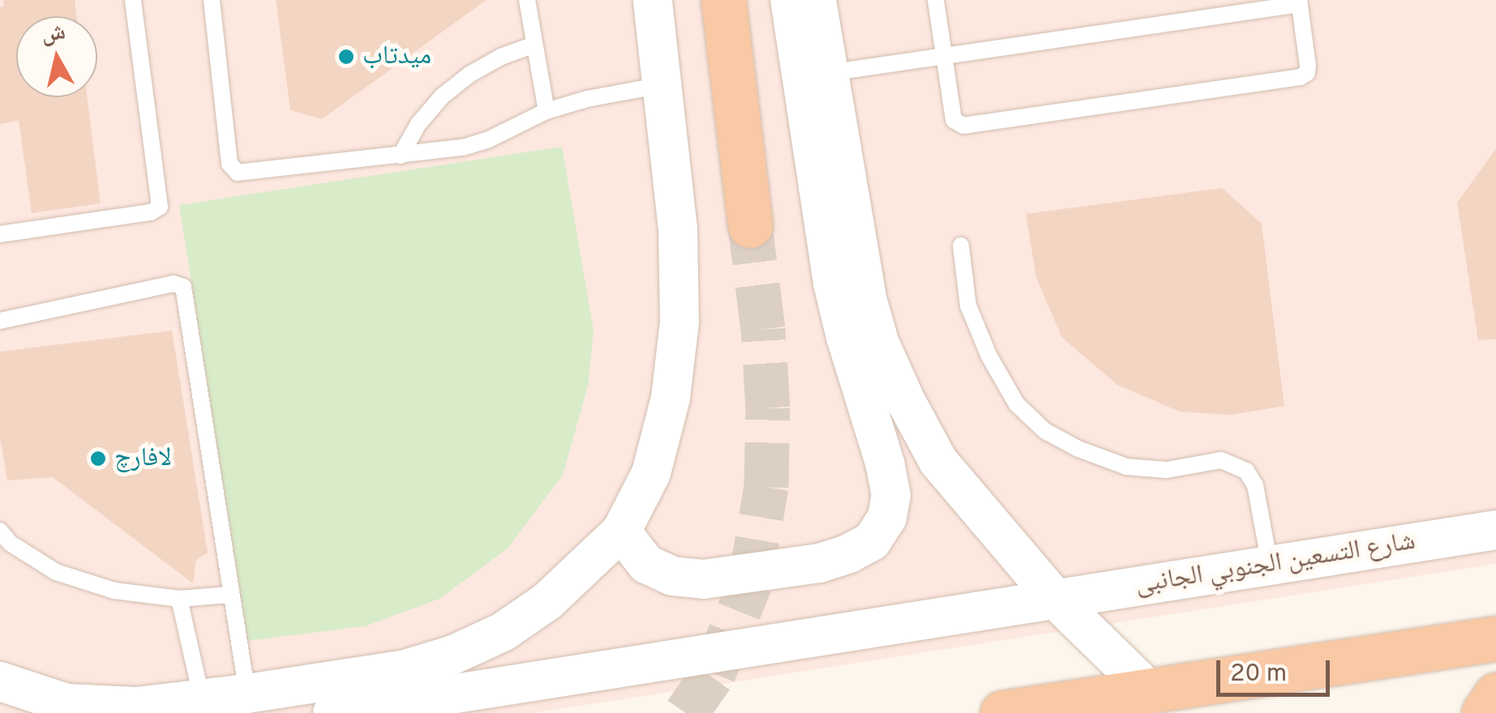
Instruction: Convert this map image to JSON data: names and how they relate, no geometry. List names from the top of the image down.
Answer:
{
  "streets": {
    "street": ["شارع التسعين الجنوبي الجانبى"]
  },
  "places": ["ميدتاب", "لافارﭺ"],
  "scale_bar": "20 m",
  "north": "top"
}
